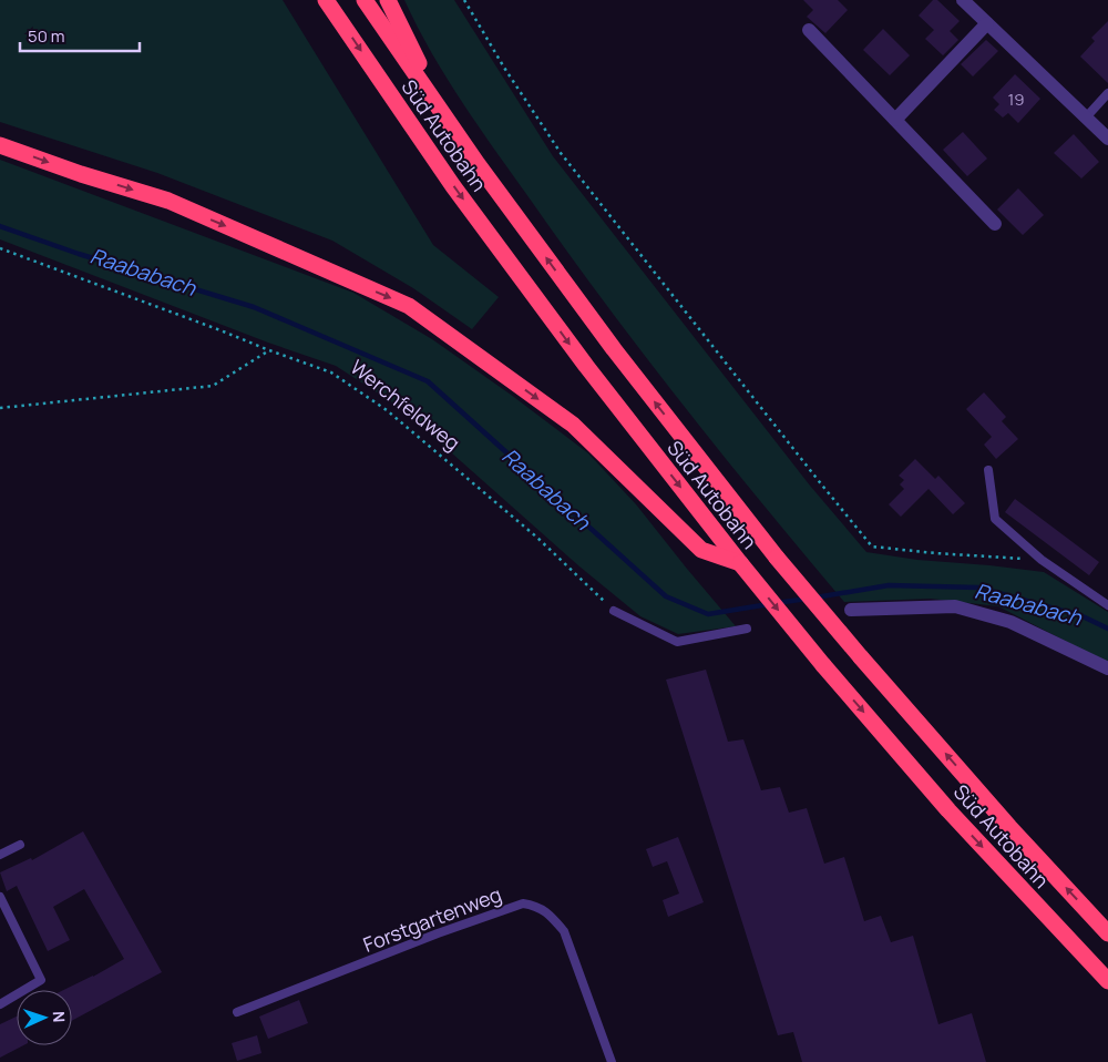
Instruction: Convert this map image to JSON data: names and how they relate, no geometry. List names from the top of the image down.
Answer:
{
  "streets": {
    "highway": ["Süd Autobahn"],
    "lane": ["Forstgartenweg"],
    "path": ["Werchfeldweg"]
  },
  "water": ["Raababach"],
  "house_numbers": ["19"],
  "scale_bar": "50 m",
  "north": "right"
}
